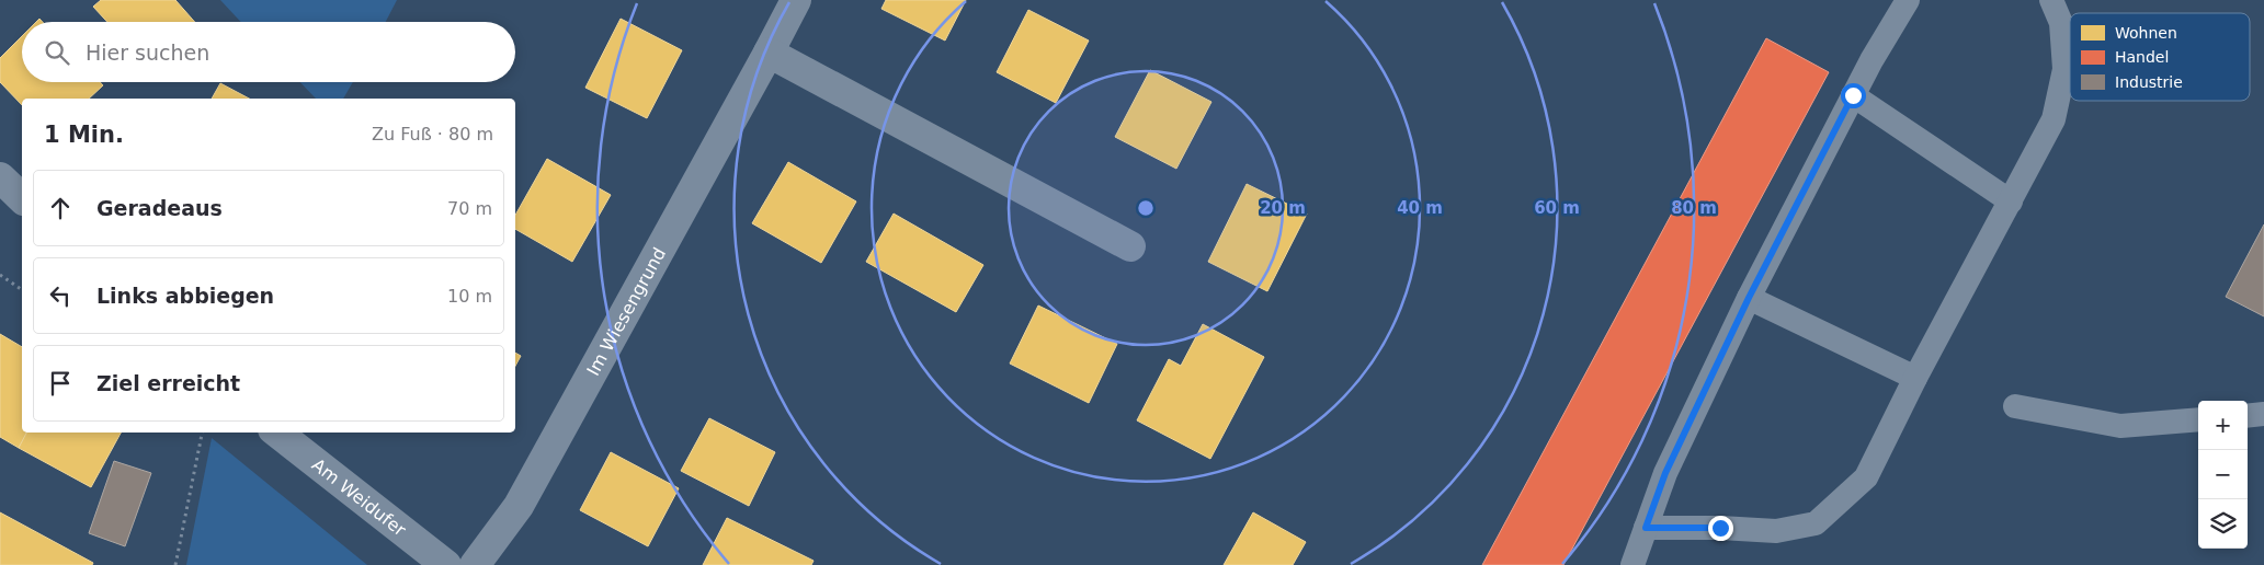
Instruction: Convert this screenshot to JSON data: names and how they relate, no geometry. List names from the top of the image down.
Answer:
{
  "streets": {
    "street": ["Im Wiesengrund", "Am Weidufer"]
  },
  "legend": ["Wohnen", "Handel", "Industrie"],
  "page": {
    "search": "Hier suchen",
    "heading": ["1 Min.", "Zu Fuß · 80 m"],
    "list": [
      ["Geradeaus", "70 m"],
      ["Links abbiegen", "10 m"],
      "Ziel erreicht"
    ],
    "map_buttons": ["+", "−"]
  },
  "rings": [
    "20 m",
    "40 m",
    "60 m",
    "80 m"
  ]
}
